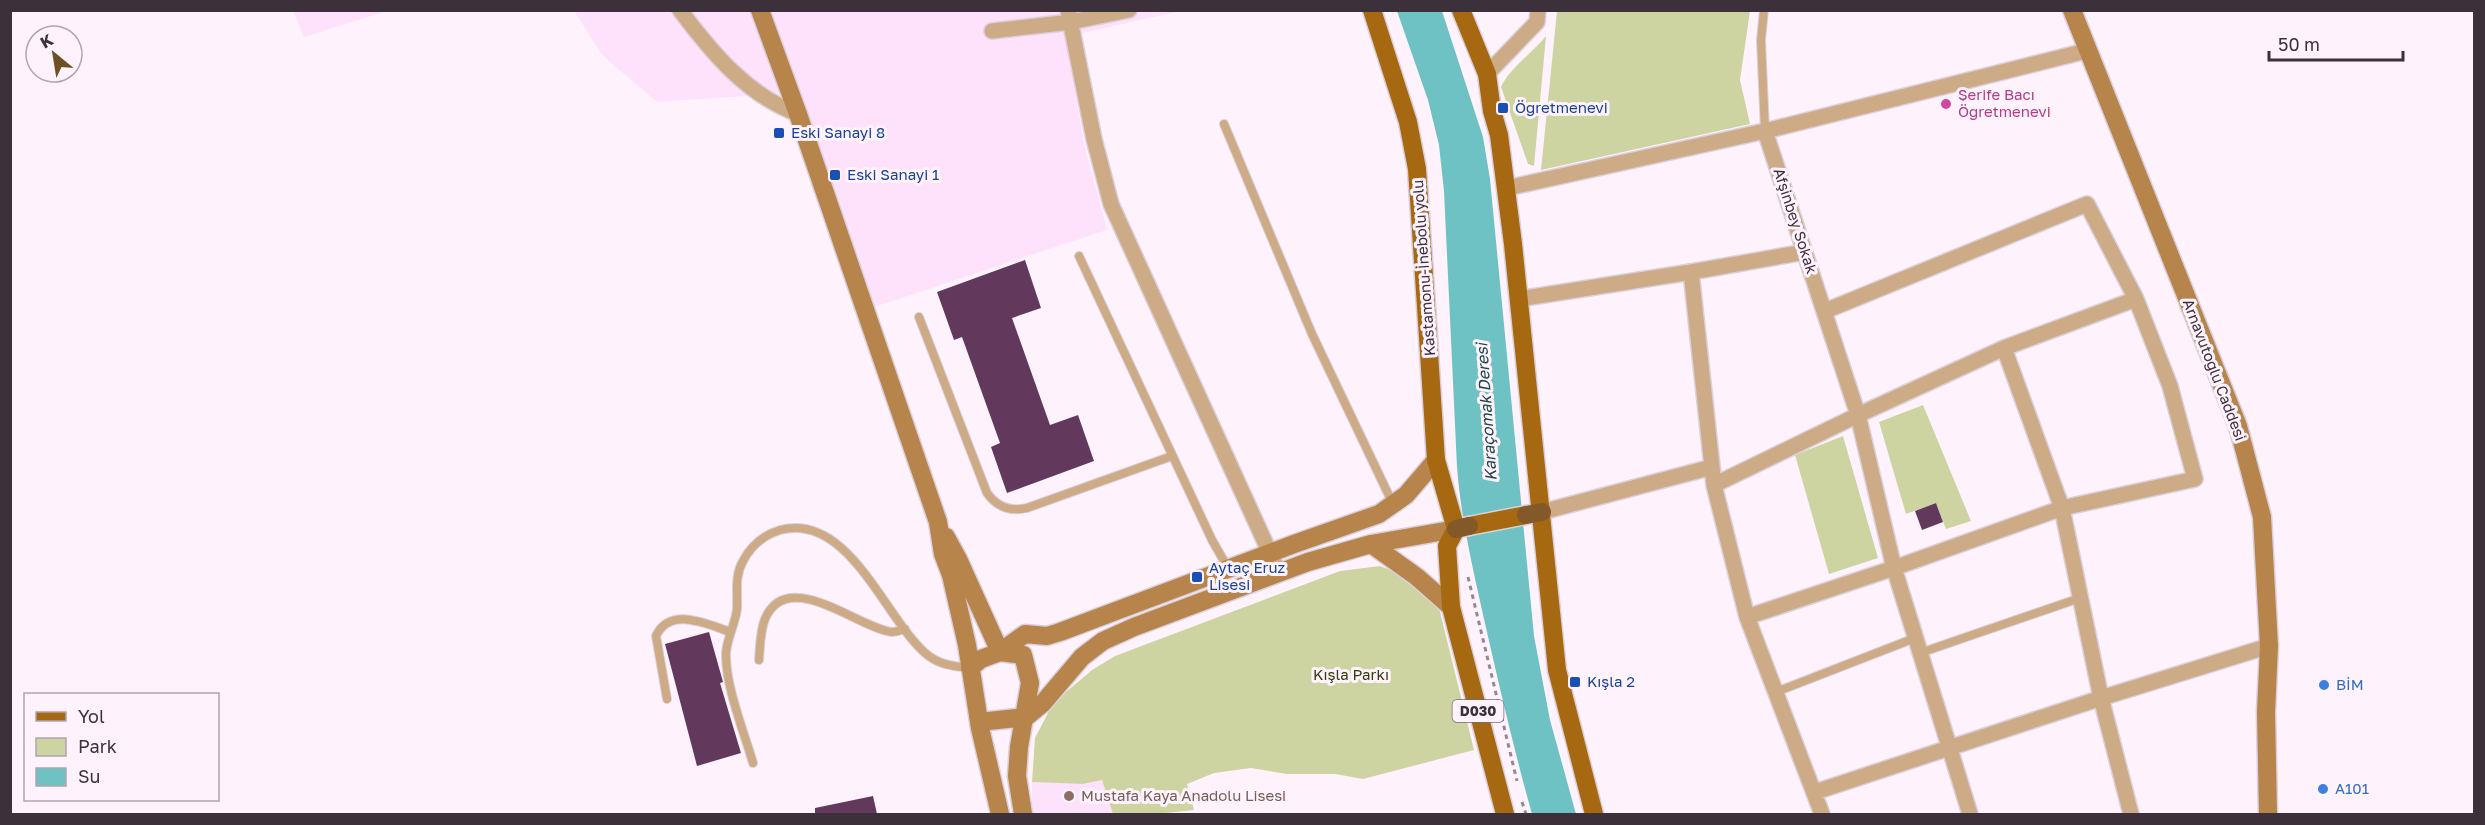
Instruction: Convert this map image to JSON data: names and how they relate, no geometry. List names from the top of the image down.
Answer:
{
  "streets": {
    "main road": ["Kastamonu-İnebolu yolu", "Arnavutoğlu Caddesi", "D030"],
    "street": ["Afşinbey Sokak"]
  },
  "crossings": [
    ["Kastamonu-İnebolu yolu", "D030"]
  ],
  "water": ["Karaçomak Deresi"],
  "parks": ["Kışla Parkı"],
  "places": {
    "other": [
      "Şerife Bacı Öğretmenevi",
      "BİM",
      "A101",
      "Mustafa Kaya Anadolu Lisesi"
    ],
    "transit": [
      "Öğretmenevi",
      "Eski Sanayi 8",
      "Eski Sanayi 1",
      "Aytaç Eruz Lisesi",
      "Kışla 2"
    ]
  },
  "legend": ["Yol", "Park", "Su"],
  "scale_bar": "50 m",
  "north": "top left"
}
